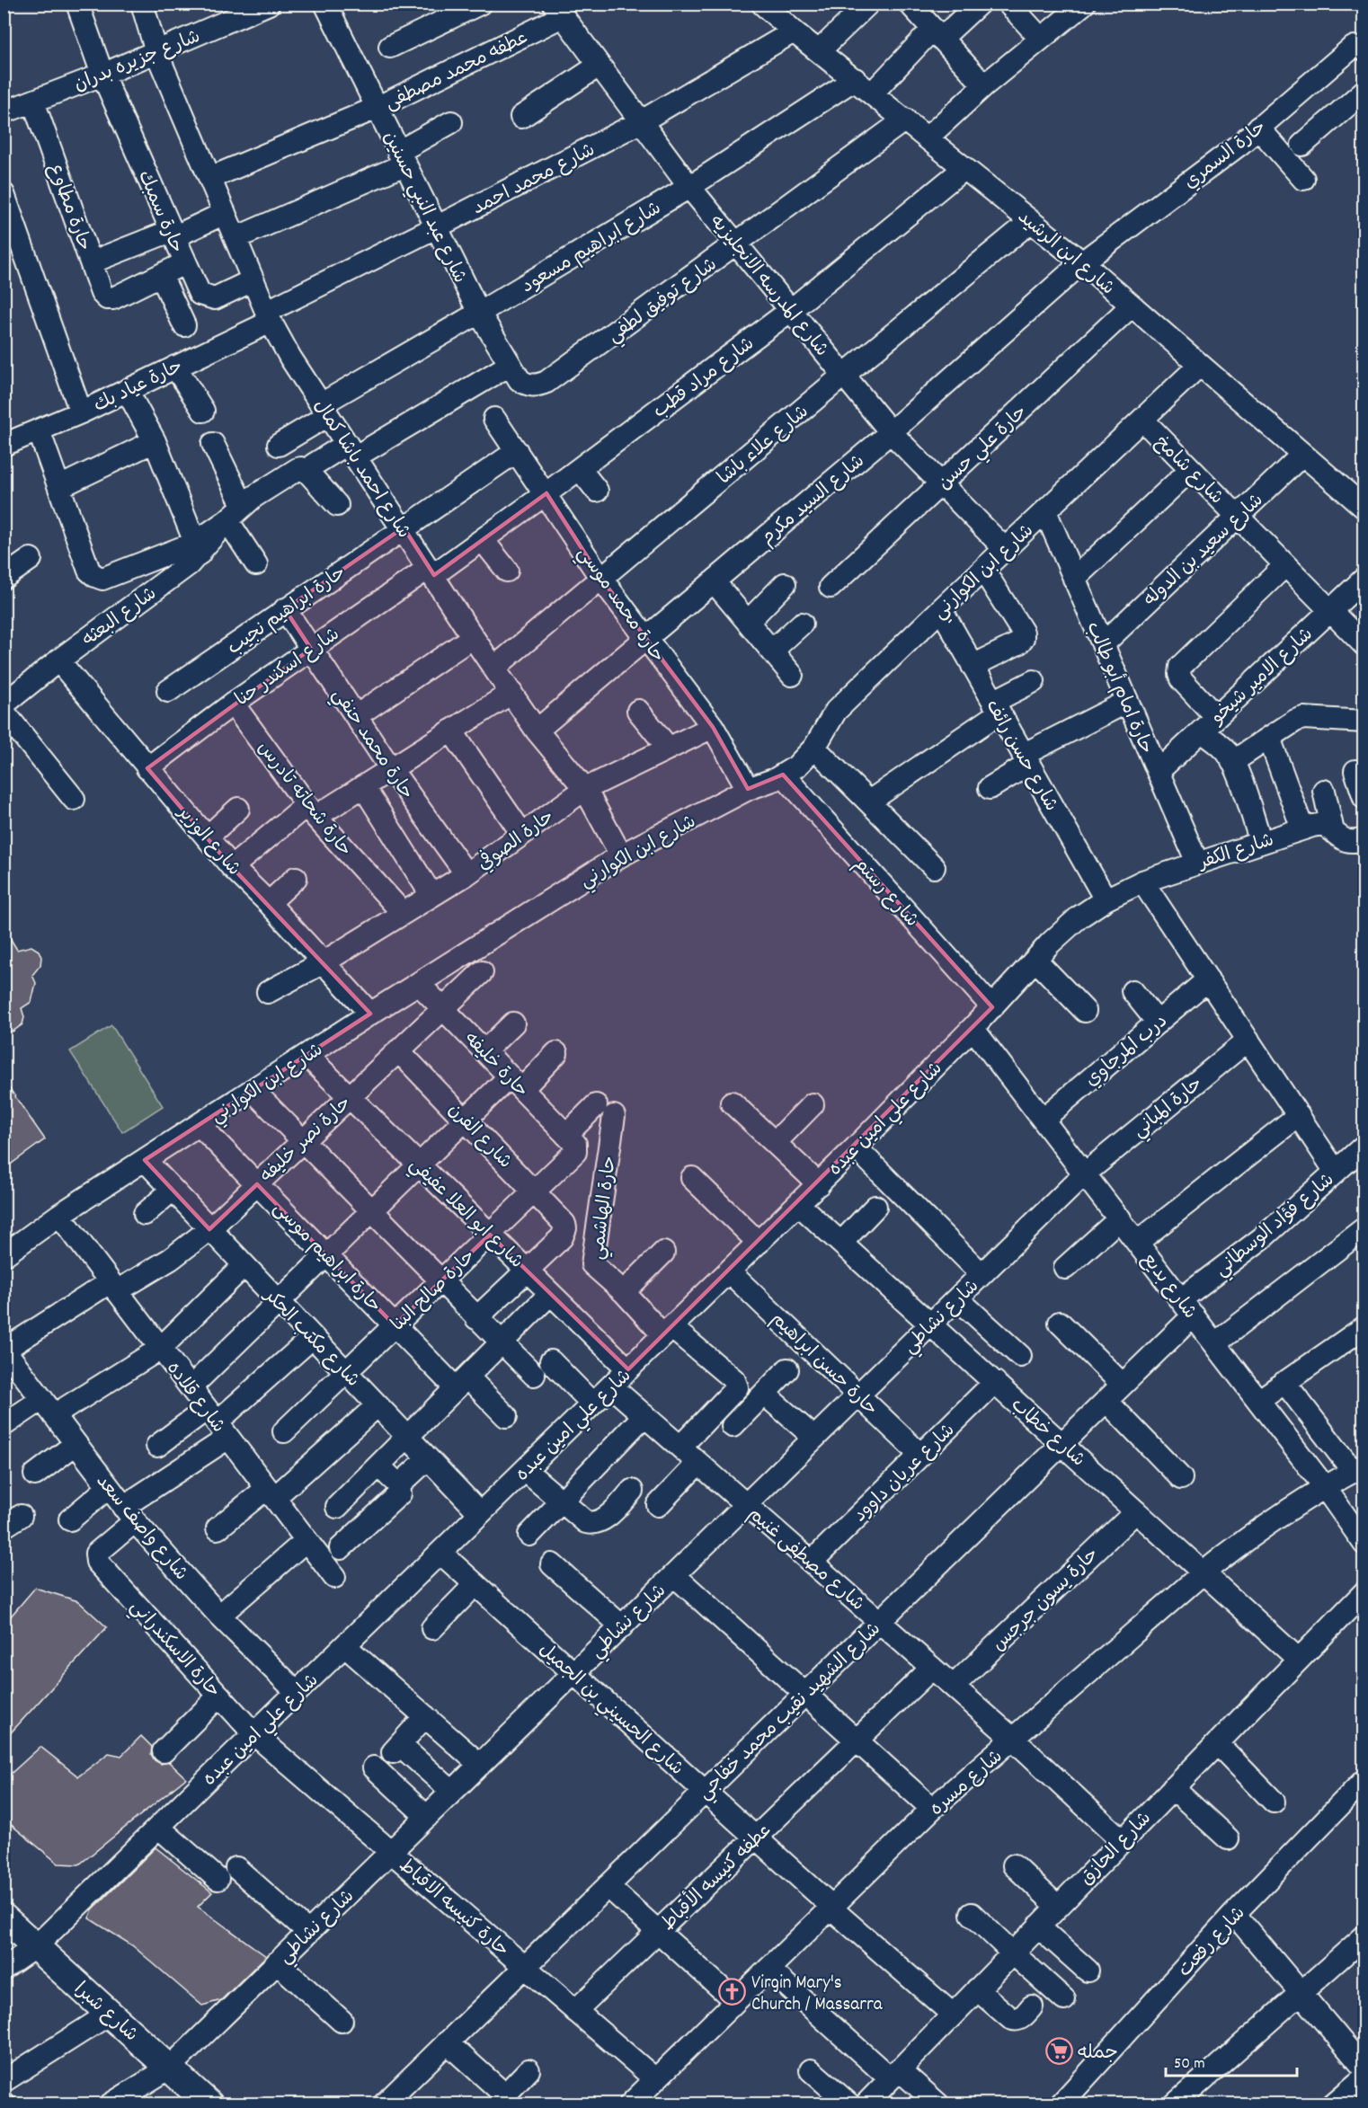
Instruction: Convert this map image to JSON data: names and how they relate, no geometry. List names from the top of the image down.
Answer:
{
  "streets": {
    "main road": ["شارع شبرا"],
    "street": [
      "شارع جزيره بدران",
      "عطفه محمد مصطفى",
      "حارة السمري",
      "شارع محمد احمد",
      "حارة مطاوع",
      "شارع عبد النبي حسنين",
      "حارة سمبك",
      "شارع ابراهيم مسعود",
      "شارع ابن الرشيد",
      "شارع المدرسه الانجليزيه",
      "شارع توفيق لطفي",
      "شارع مراد قطب",
      "حارة عياد بك",
      "شارع علاء باشا",
      "حارة علي حسن",
      "شارع احمد باشا كمال",
      "شارع شامخ",
      "شارع السيد مكرم",
      "شارع سعيد بن الدوله",
      "شارع ابن الكوارني",
      "حارة محمد موسي",
      "حارة ابراهيم نجيب",
      "شارع البعثه",
      "شارع اسكندر حنا",
      "شارع الامير شيخو",
      "حارة امام أبو طالب",
      "حارة محمد حنفي",
      "شارع حسن رائف",
      "حارة شحاته تادرس",
      "حارة الصوفي",
      "شارع الوزير",
      "شارع الكفر",
      "شارع رستم",
      "درب المرجاوي",
      "حارة خليفه",
      "حارة المباني",
      "شارع علي امين عبده",
      "شارع الفرن",
      "حارة نصر خليفه",
      "حارة الهاشمي",
      "شارع ابو العلا عفيفي",
      "شارع فؤاد الوسطاني",
      "حارة ابراهيم موسى",
      "شارع بديع",
      "حارة صالح البنا",
      "شارع نشاطي",
      "شارع مكتب الحكر",
      "حارة حسن ابراهيم",
      "شارع قلاده",
      "شارع خطاب",
      "شارع عريان داوود",
      "شارع واصف سعد",
      "شارع مصطفى غنيم",
      "حارة يسون جرجس",
      "حارة الاسكندراني",
      "شارع الحسيني بن الجميل",
      "شارع الشهيد نقيب محمد خفاجي",
      "شارع مسره",
      "شارع الحازق",
      "عطفه كنيسه الأقباط",
      "حارة كنيسه الاقباط",
      "شارع رفعت"
    ]
  },
  "crossings": [
    ["شارع جزيره بدران", "حارة مطاوع"],
    ["شارع جزيره بدران", "حارة سمبك"],
    ["شارع جزيره بدران", "شارع احمد باشا كمال"],
    ["عطفه محمد مصطفى", "شارع عبد النبي حسنين"],
    ["عطفه محمد مصطفى", "شارع المدرسه الانجليزيه"],
    ["عطفه محمد مصطفى", "شارع احمد باشا كمال"],
    ["حارة السمري", "شارع ابن الرشيد"],
    ["حارة السمري", "شارع السيد مكرم"],
    ["شارع محمد احمد", "شارع عبد النبي حسنين"],
    ["شارع محمد احمد", "شارع ابن الرشيد"],
    ["شارع محمد احمد", "شارع المدرسه الانجليزيه"],
    ["شارع محمد احمد", "حارة عياد بك"],
    ["شارع محمد احمد", "شارع احمد باشا كمال"],
    ["حارة مطاوع", "حارة سمبك"],
    ["حارة مطاوع", "شارع احمد باشا كمال"],
    ["شارع عبد النبي حسنين", "شارع ابراهيم مسعود"],
    ["شارع عبد النبي حسنين", "شارع توفيق لطفي"],
    ["حارة سمبك", "شارع احمد باشا كمال"],
    ["شارع ابراهيم مسعود", "شارع ابن الرشيد"],
    ["شارع ابراهيم مسعود", "شارع المدرسه الانجليزيه"],
    ["شارع ابراهيم مسعود", "شارع احمد باشا كمال"],
    ["شارع ابن الرشيد", "شارع توفيق لطفي"],
    ["شارع ابن الرشيد", "شارع مراد قطب"],
    ["شارع ابن الرشيد", "شارع علاء باشا"],
    ["شارع ابن الرشيد", "حارة علي حسن"],
    ["شارع ابن الرشيد", "شارع السيد مكرم"],
    ["شارع ابن الرشيد", "شارع سعيد بن الدوله"],
    ["شارع ابن الرشيد", "شارع ابن الكوارني"],
    ["شارع المدرسه الانجليزيه", "شارع توفيق لطفي"],
    ["شارع المدرسه الانجليزيه", "شارع مراد قطب"],
    ["شارع المدرسه الانجليزيه", "شارع علاء باشا"],
    ["شارع المدرسه الانجليزيه", "حارة علي حسن"],
    ["شارع المدرسه الانجليزيه", "شارع السيد مكرم"],
    ["شارع المدرسه الانجليزيه", "شارع ابن الكوارني"],
    ["شارع مراد قطب", "شارع احمد باشا كمال"],
    ["شارع مراد قطب", "حارة محمد موسي"],
    ["شارع مراد قطب", "شارع اسكندر حنا"],
    ["حارة عياد بك", "شارع احمد باشا كمال"],
    ["شارع علاء باشا", "شارع احمد باشا كمال"],
    ["شارع علاء باشا", "حارة محمد موسي"],
    ["شارع احمد باشا كمال", "شارع السيد مكرم"],
    ["شارع احمد باشا كمال", "شارع ابن الكوارني"],
    ["شارع احمد باشا كمال", "حارة ابراهيم نجيب"],
    ["شارع احمد باشا كمال", "شارع اسكندر حنا"],
    ["شارع احمد باشا كمال", "حارة الصوفي"],
    ["شارع شامخ", "شارع سعيد بن الدوله"],
    ["شارع شامخ", "شارع ابن الكوارني"],
    ["شارع شامخ", "شارع الامير شيخو"],
    ["شارع السيد مكرم", "حارة محمد موسي"],
    ["شارع سعيد بن الدوله", "حارة امام أبو طالب"],
    ["شارع ابن الكوارني", "حارة محمد موسي"],
    ["شارع ابن الكوارني", "حارة امام أبو طالب"],
    ["شارع ابن الكوارني", "شارع حسن رائف"],
    ["شارع ابن الكوارني", "شارع الوزير"],
    ["شارع ابن الكوارني", "شارع رستم"],
    ["شارع ابن الكوارني", "حارة خليفه"],
    ["شارع ابن الكوارني", "شارع ابو العلا عفيفي"],
    ["شارع ابن الكوارني", "حارة ابراهيم موسى"],
    ["شارع ابن الكوارني", "شارع مكتب الحكر"],
    ["شارع ابن الكوارني", "شارع قلاده"],
    ["حارة محمد موسي", "حارة ابراهيم نجيب"],
    ["حارة محمد موسي", "حارة الصوفي"],
    ["حارة ابراهيم نجيب", "حارة محمد حنفي"],
    ["شارع البعثه", "شارع الوزير"],
    ["شارع اسكندر حنا", "حارة محمد حنفي"],
    ["شارع اسكندر حنا", "حارة شحاته تادرس"],
    ["شارع اسكندر حنا", "شارع الوزير"],
    ["شارع الامير شيخو", "حارة امام أبو طالب"],
    ["حارة امام أبو طالب", "شارع الكفر"],
    ["حارة محمد حنفي", "حارة الصوفي"],
    ["شارع حسن رائف", "شارع الكفر"],
    ["شارع حسن رائف", "شارع علي امين عبده"],
    ["حارة شحاته تادرس", "حارة الصوفي"],
    ["حارة الصوفي", "شارع الوزير"],
    ["شارع الكفر", "شارع علي امين عبده"],
    ["شارع رستم", "شارع علي امين عبده"],
    ["درب المرجاوي", "شارع بديع"],
    ["حارة خليفه", "حارة نصر خليفه"],
    ["حارة خليفه", "حارة صالح البنا"],
    ["حارة المباني", "شارع بديع"],
    ["حارة المباني", "شارع نشاطي"],
    ["شارع علي امين عبده", "حارة الهاشمي"],
    ["شارع علي امين عبده", "شارع ابو العلا عفيفي"],
    ["شارع علي امين عبده", "شارع بديع"],
    ["شارع علي امين عبده", "شارع مكتب الحكر"],
    ["شارع علي امين عبده", "حارة حسن ابراهيم"],
    ["شارع علي امين عبده", "شارع خطاب"],
    ["شارع علي امين عبده", "شارع واصف سعد"],
    ["شارع علي امين عبده", "شارع مصطفى غنيم"],
    ["شارع علي امين عبده", "حارة الاسكندراني"],
    ["شارع علي امين عبده", "شارع الحسيني بن الجميل"],
    ["شارع علي امين عبده", "حارة كنيسه الاقباط"],
    ["شارع علي امين عبده", "شارع شبرا"],
    ["شارع الفرن", "حارة نصر خليفه"],
    ["شارع الفرن", "شارع ابو العلا عفيفي"],
    ["شارع الفرن", "حارة صالح البنا"],
    ["حارة نصر خليفه", "شارع ابو العلا عفيفي"],
    ["حارة نصر خليفه", "حارة ابراهيم موسى"],
    ["حارة نصر خليفه", "شارع مكتب الحكر"],
    ["حارة نصر خليفه", "شارع قلاده"],
    ["حارة نصر خليفه", "شارع واصف سعد"],
    ["حارة الهاشمي", "حارة صالح البنا"],
    ["حارة الهاشمي", "شارع مصطفى غنيم"],
    ["شارع ابو العلا عفيفي", "حارة صالح البنا"],
    ["شارع فؤاد الوسطاني", "شارع بديع"],
    ["شارع فؤاد الوسطاني", "شارع الشهيد نقيب محمد خفاجي"],
    ["حارة ابراهيم موسى", "حارة صالح البنا"],
    ["شارع بديع", "شارع نشاطي"],
    ["شارع بديع", "شارع الشهيد نقيب محمد خفاجي"],
    ["شارع بديع", "شارع مسره"],
    ["حارة صالح البنا", "شارع مكتب الحكر"],
    ["شارع نشاطي", "حارة حسن ابراهيم"],
    ["شارع نشاطي", "شارع خطاب"],
    ["شارع نشاطي", "شارع مصطفى غنيم"],
    ["شارع نشاطي", "شارع الحسيني بن الجميل"],
    ["شارع نشاطي", "حارة كنيسه الاقباط"],
    ["شارع نشاطي", "شارع شبرا"],
    ["حارة حسن ابراهيم", "شارع عريان داوود"],
    ["شارع خطاب", "شارع عريان داوود"],
    ["شارع خطاب", "حارة يسون جرجس"],
    ["شارع خطاب", "شارع الشهيد نقيب محمد خفاجي"],
    ["شارع خطاب", "شارع مسره"],
    ["شارع خطاب", "شارع الحازق"],
    ["شارع عريان داوود", "شارع مصطفى غنيم"],
    ["شارع واصف سعد", "حارة الاسكندراني"],
    ["شارع مصطفى غنيم", "حارة يسون جرجس"],
    ["شارع مصطفى غنيم", "شارع الشهيد نقيب محمد خفاجي"],
    ["شارع مصطفى غنيم", "شارع مسره"],
    ["شارع مصطفى غنيم", "شارع الحازق"],
    ["شارع مصطفى غنيم", "عطفه كنيسه الأقباط"],
    ["حارة الاسكندراني", "حارة كنيسه الاقباط"],
    ["شارع الحسيني بن الجميل", "شارع الشهيد نقيب محمد خفاجي"],
    ["شارع الحسيني بن الجميل", "شارع مسره"],
    ["شارع الحسيني بن الجميل", "شارع الحازق"],
    ["شارع الحسيني بن الجميل", "عطفه كنيسه الأقباط"],
    ["شارع الشهيد نقيب محمد خفاجي", "حارة كنيسه الاقباط"],
    ["شارع مسره", "حارة كنيسه الاقباط"],
    ["عطفه كنيسه الأقباط", "حارة كنيسه الاقباط"]
  ],
  "places": {
    "church": ["Virgin Mary's Church / Massarra"],
    "supermarket": ["جمله"]
  },
  "scale_bar": "50 m"
}
